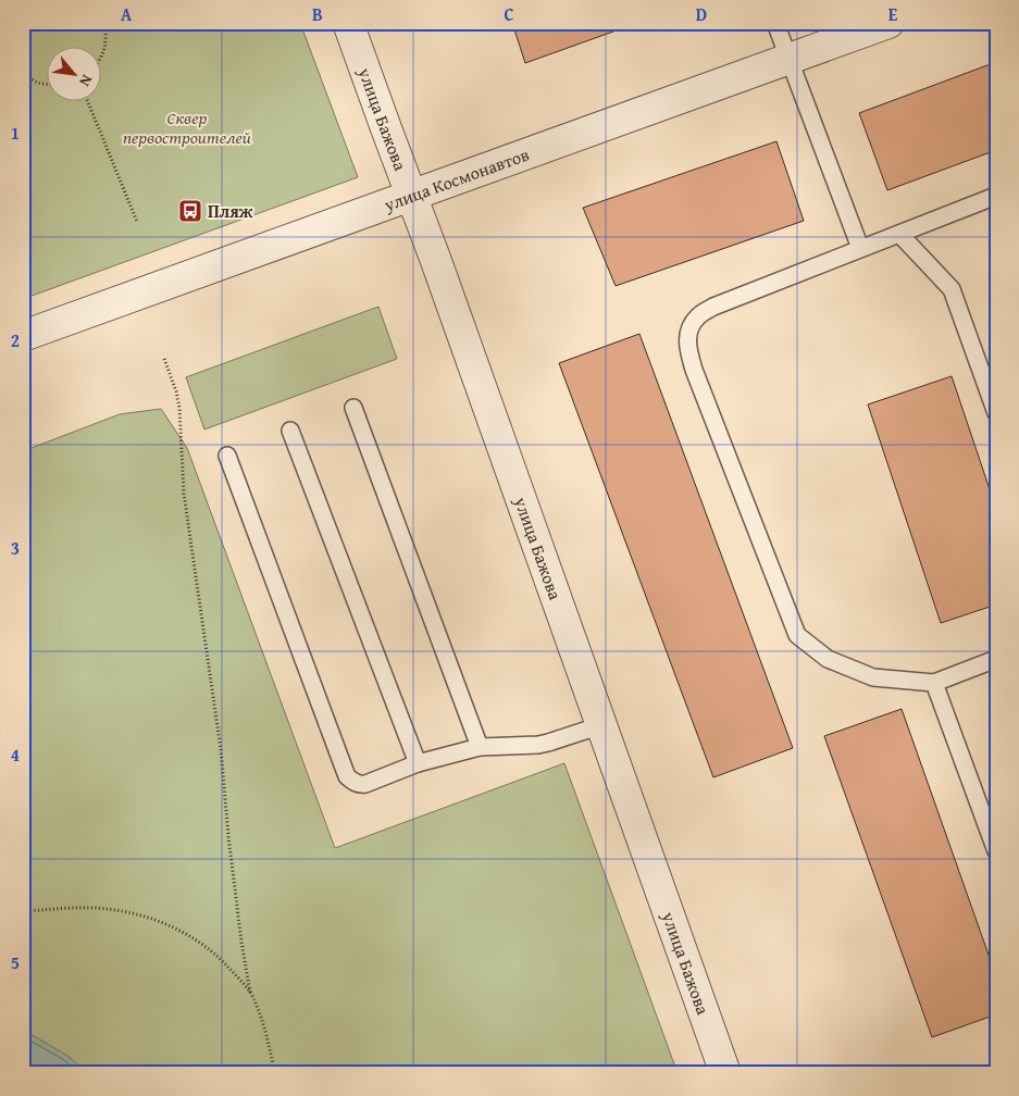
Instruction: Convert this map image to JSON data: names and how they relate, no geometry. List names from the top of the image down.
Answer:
{
  "streets": {
    "street": ["улица Бажова", "улица Космонавтов"]
  },
  "crossings": [
    ["улица Бажова", "улица Космонавтов"]
  ],
  "parks": ["Сквер первостроителей"],
  "places": {
    "bus stop": ["Пляж"]
  },
  "north": "bottom right",
  "grid": {
    "columns": [
      "A",
      "B",
      "C",
      "D",
      "E"
    ],
    "rows": [
      "1",
      "2",
      "3",
      "4",
      "5"
    ]
  }
}
